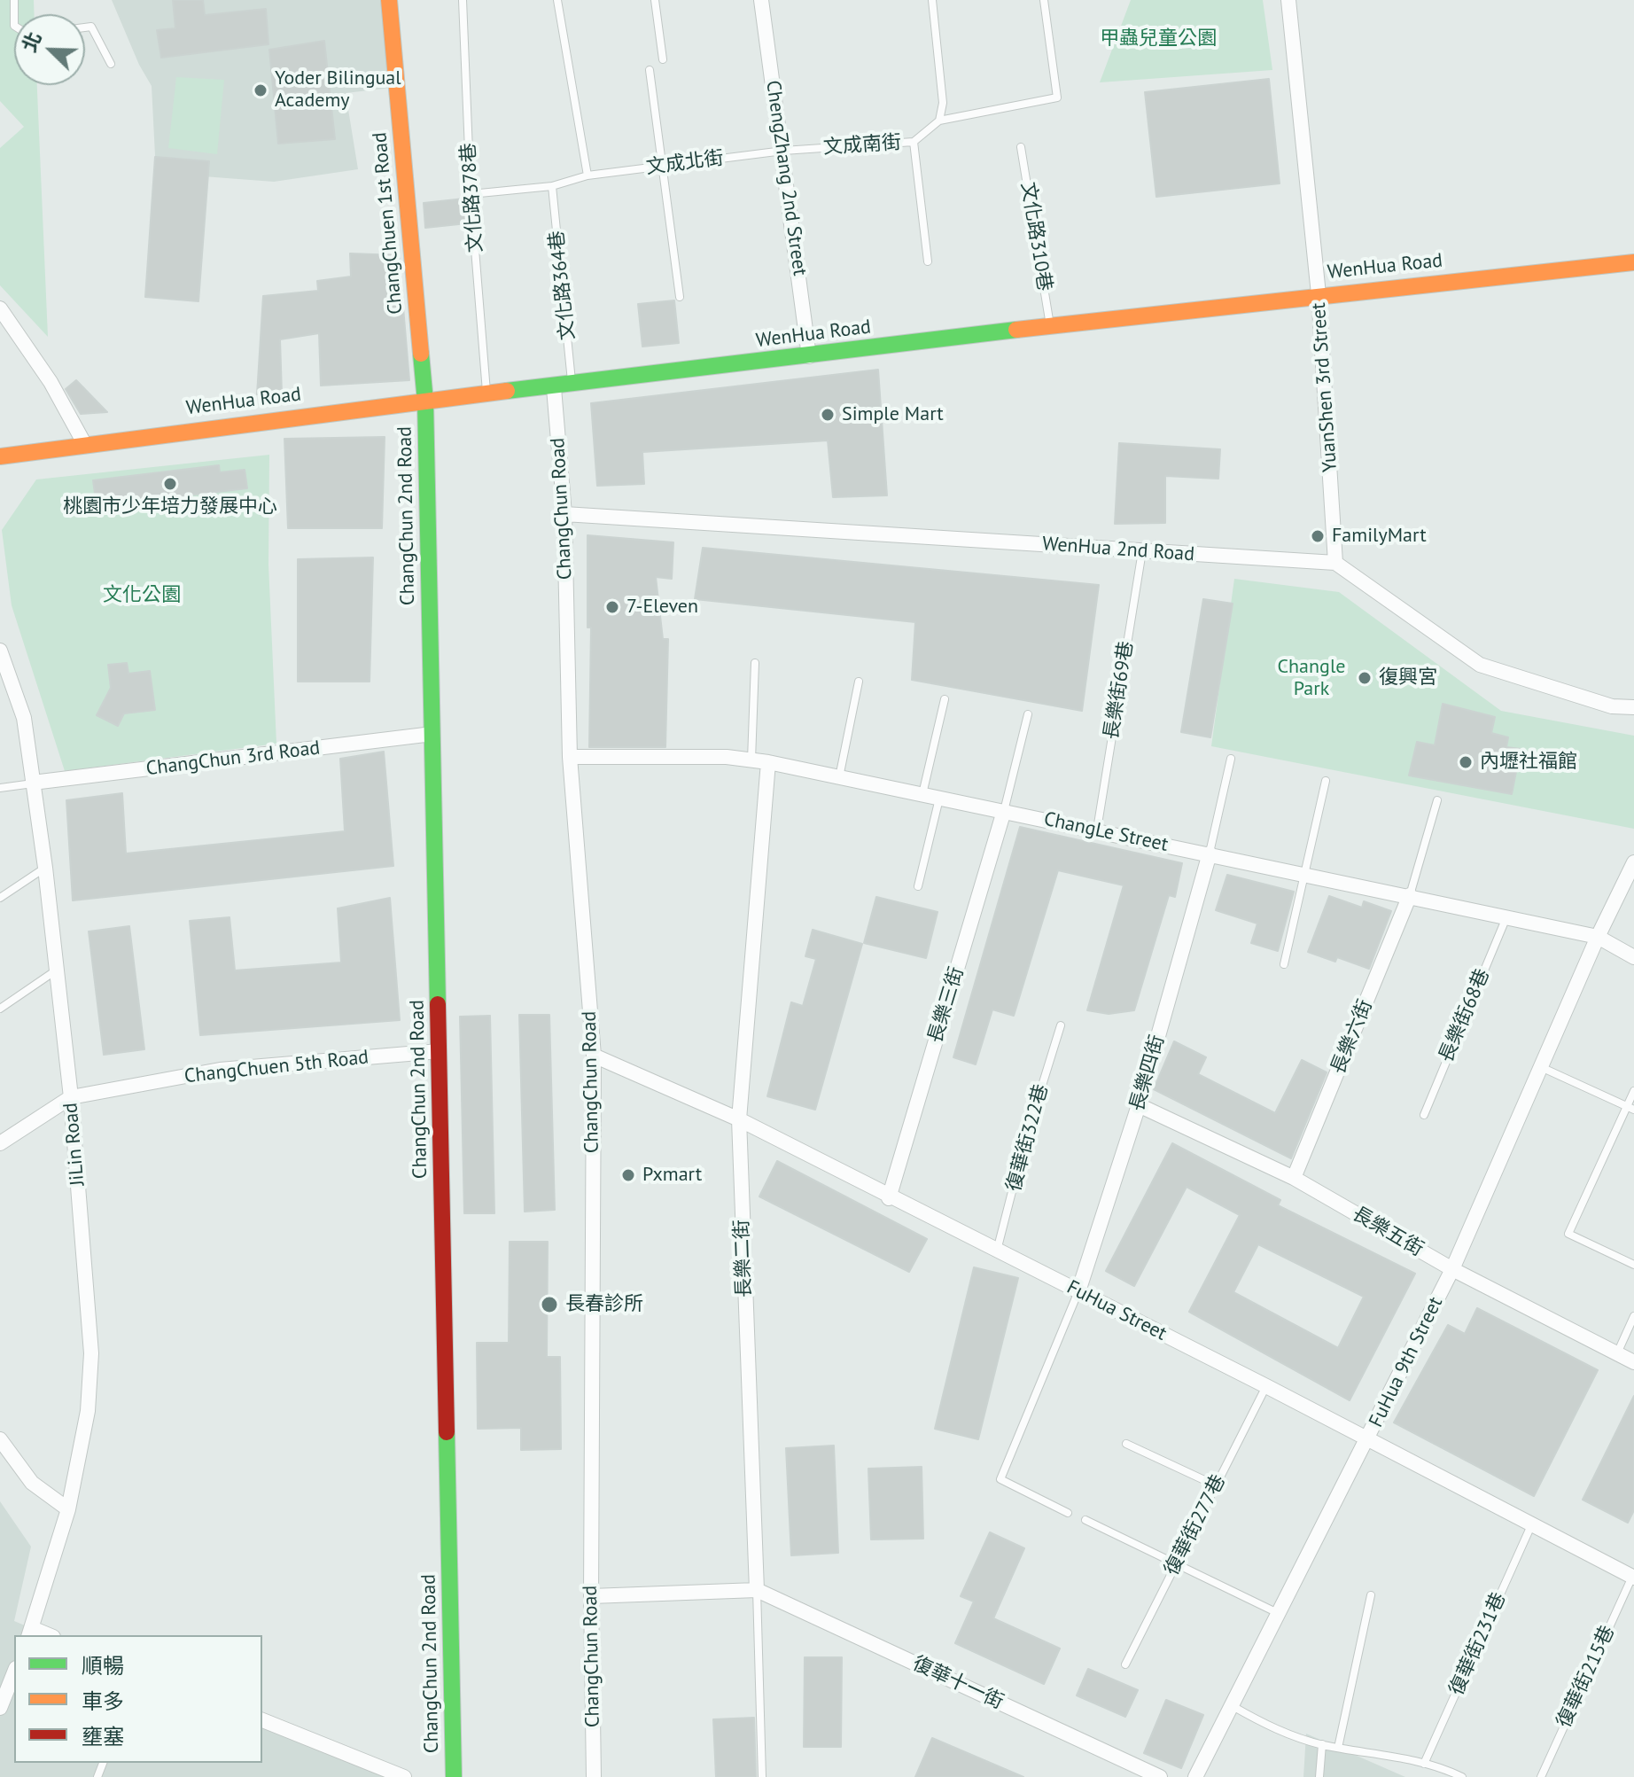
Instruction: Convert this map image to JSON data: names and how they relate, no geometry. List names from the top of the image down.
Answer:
{
  "streets": {
    "street": [
      "ChengZhang 2nd Street",
      "ChangChuen 1st Road",
      "WenHua Road",
      "YuanShen 3rd Street",
      "ChangChun Road",
      "ChangChun 2nd Road",
      "WenHua 2nd Road",
      "ChangChun 3rd Road",
      "ChangLe Street",
      "長樂三街",
      "長樂六街",
      "ChangChuen 5th Road",
      "長樂四街",
      "JiLin Road",
      "長樂五街",
      "長樂二街",
      "FuHua Street",
      "FuHua 9th Street",
      "復華十一街"
    ],
    "lane": [
      "文成南街",
      "文成北街",
      "文化路378巷",
      "文化路310巷",
      "文化路364巷",
      "長樂街69巷",
      "長樂街68巷",
      "復華街322巷",
      "復華街277巷",
      "復華街231巷",
      "復華街215巷"
    ]
  },
  "crossings": [
    ["文成南街", "文成北街"],
    ["文成南街", "ChengZhang 2nd Street"],
    ["文成北街", "ChengZhang 2nd Street"],
    ["文成北街", "文化路378巷"],
    ["文成北街", "文化路364巷"],
    ["ChengZhang 2nd Street", "WenHua Road"],
    ["文化路378巷", "WenHua Road"],
    ["ChangChuen 1st Road", "WenHua Road"],
    ["ChangChuen 1st Road", "ChangChun 2nd Road"],
    ["文化路310巷", "WenHua Road"],
    ["WenHua Road", "文化路364巷"],
    ["WenHua Road", "YuanShen 3rd Street"],
    ["WenHua Road", "ChangChun Road"],
    ["WenHua Road", "ChangChun 2nd Road"],
    ["YuanShen 3rd Street", "WenHua 2nd Road"],
    ["ChangChun Road", "WenHua 2nd Road"],
    ["ChangChun Road", "ChangLe Street"],
    ["ChangChun Road", "FuHua Street"],
    ["ChangChun 2nd Road", "ChangChun 3rd Road"],
    ["ChangChun 2nd Road", "ChangChuen 5th Road"],
    ["WenHua 2nd Road", "長樂街69巷"],
    ["長樂街69巷", "ChangLe Street"],
    ["ChangChun 3rd Road", "JiLin Road"],
    ["ChangLe Street", "長樂三街"],
    ["ChangLe Street", "長樂街68巷"],
    ["ChangLe Street", "長樂六街"],
    ["ChangLe Street", "長樂四街"],
    ["ChangLe Street", "長樂二街"],
    ["ChangLe Street", "FuHua 9th Street"],
    ["長樂三街", "FuHua Street"],
    ["長樂六街", "長樂五街"],
    ["ChangChuen 5th Road", "JiLin Road"],
    ["長樂四街", "長樂五街"],
    ["長樂四街", "FuHua Street"],
    ["復華街322巷", "FuHua Street"],
    ["長樂五街", "FuHua 9th Street"],
    ["長樂二街", "FuHua Street"],
    ["長樂二街", "復華十一街"],
    ["FuHua Street", "FuHua 9th Street"],
    ["FuHua Street", "復華街277巷"],
    ["FuHua Street", "復華街231巷"],
    ["FuHua Street", "復華街215巷"]
  ],
  "parks": ["甲蟲兒童公園", "文化公園", "Changle Park"],
  "places": [
    "Yoder Bilingual Academy",
    "Simple Mart",
    "桃園市少年培力發展中心",
    "FamilyMart",
    "7-Eleven",
    "復興宮",
    "內壢社福館",
    "Pxmart",
    "長春診所"
  ],
  "legend": ["順暢", "車多", "壅塞"],
  "north": "top left"
}
